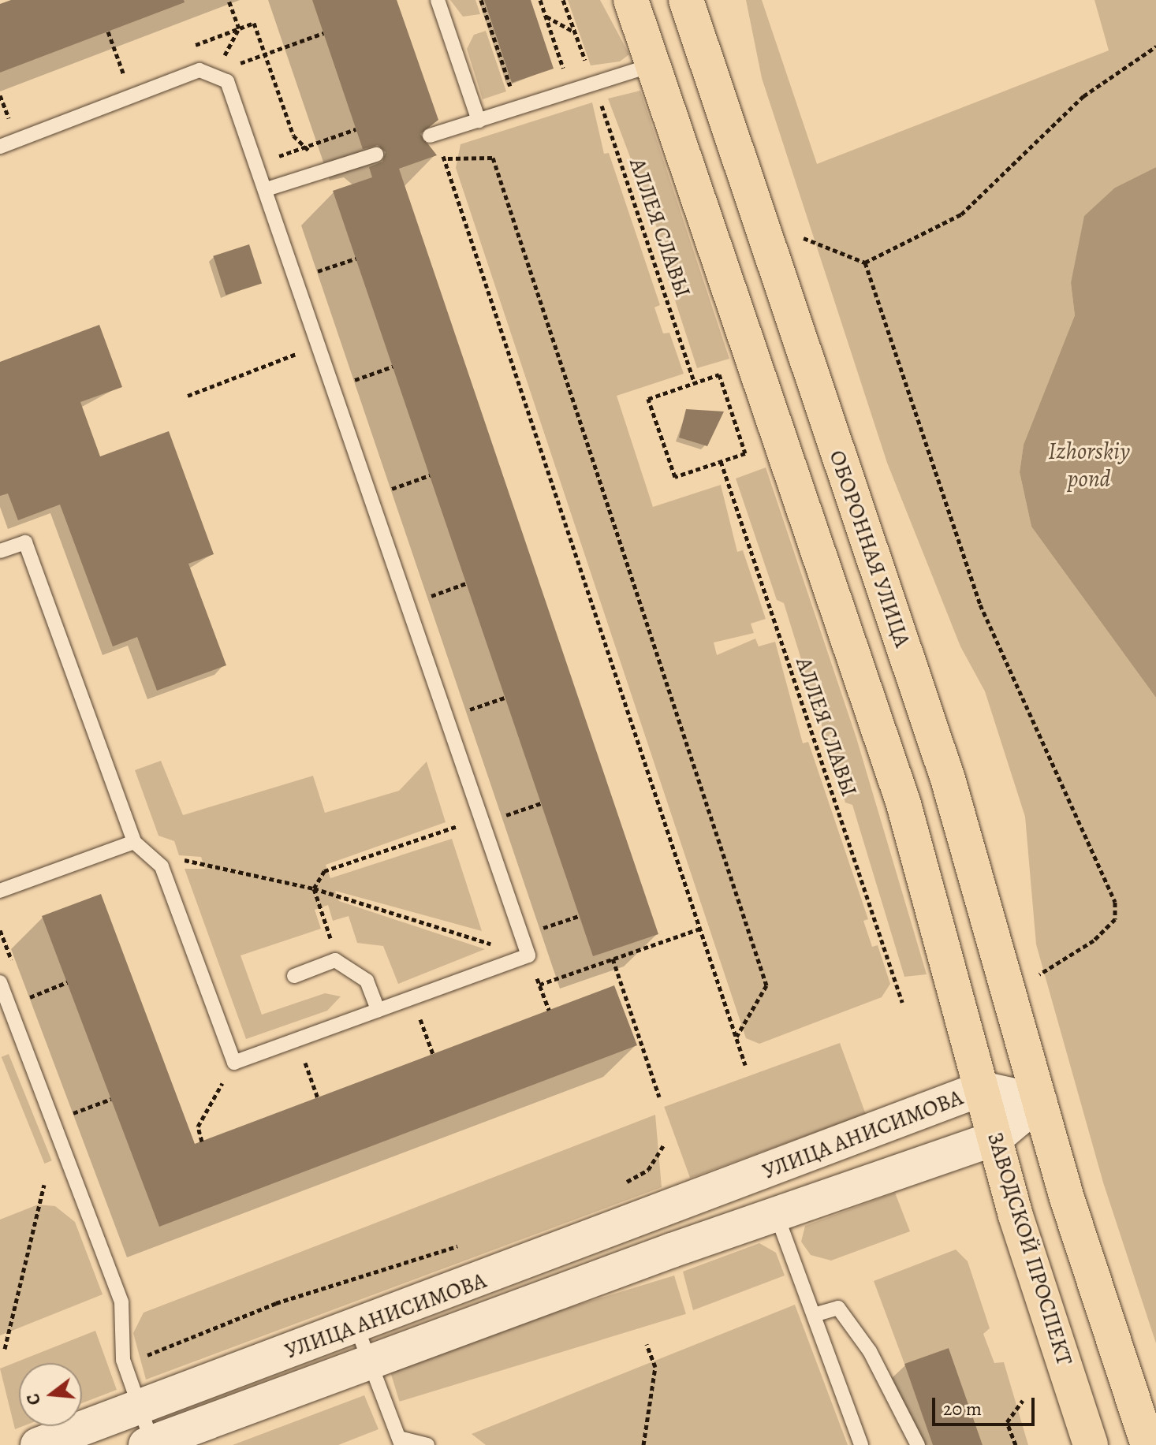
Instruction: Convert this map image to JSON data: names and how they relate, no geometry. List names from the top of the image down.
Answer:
{
  "streets": {
    "main road": ["ОБОРОННАЯ УЛИЦА", "УЛИЦА АНИСИМОВА", "ЗАВОДСКОЙ ПРОСПЕКТ"],
    "path": ["АЛЛЕЯ СЛАВЫ"]
  },
  "crossings": [
    ["ОБОРОННАЯ УЛИЦА", "УЛИЦА АНИСИМОВА"],
    ["УЛИЦА АНИСИМОВА", "ЗАВОДСКОЙ ПРОСПЕКТ"]
  ],
  "water": ["Izhorskiy pond"],
  "scale_bar": "20 m",
  "north": "left"
}
